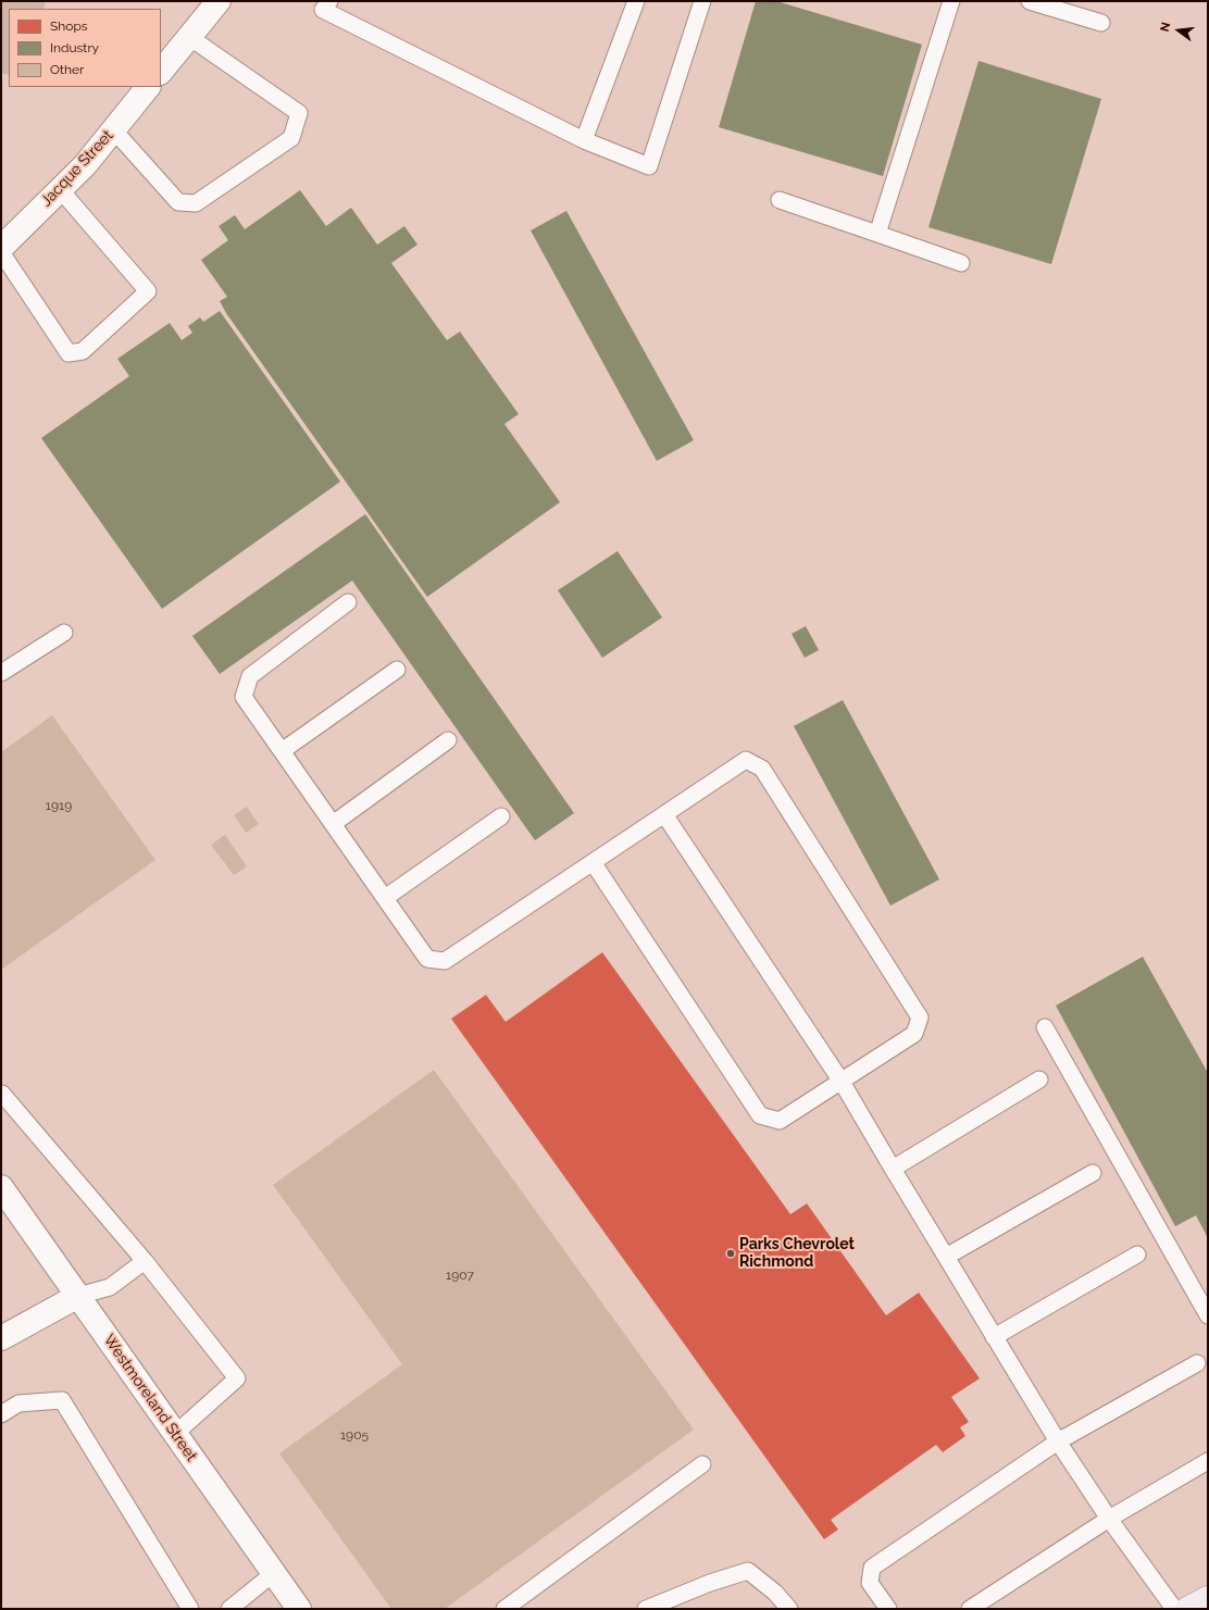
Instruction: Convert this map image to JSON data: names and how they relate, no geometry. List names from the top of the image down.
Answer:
{
  "streets": {
    "street": ["Jacque Street", "Westmoreland Street"]
  },
  "places": ["Parks Chevrolet Richmond"],
  "house_numbers": ["1919", "1907", "1905"],
  "legend": ["Shops", "Industry", "Other"],
  "north": "left"
}
